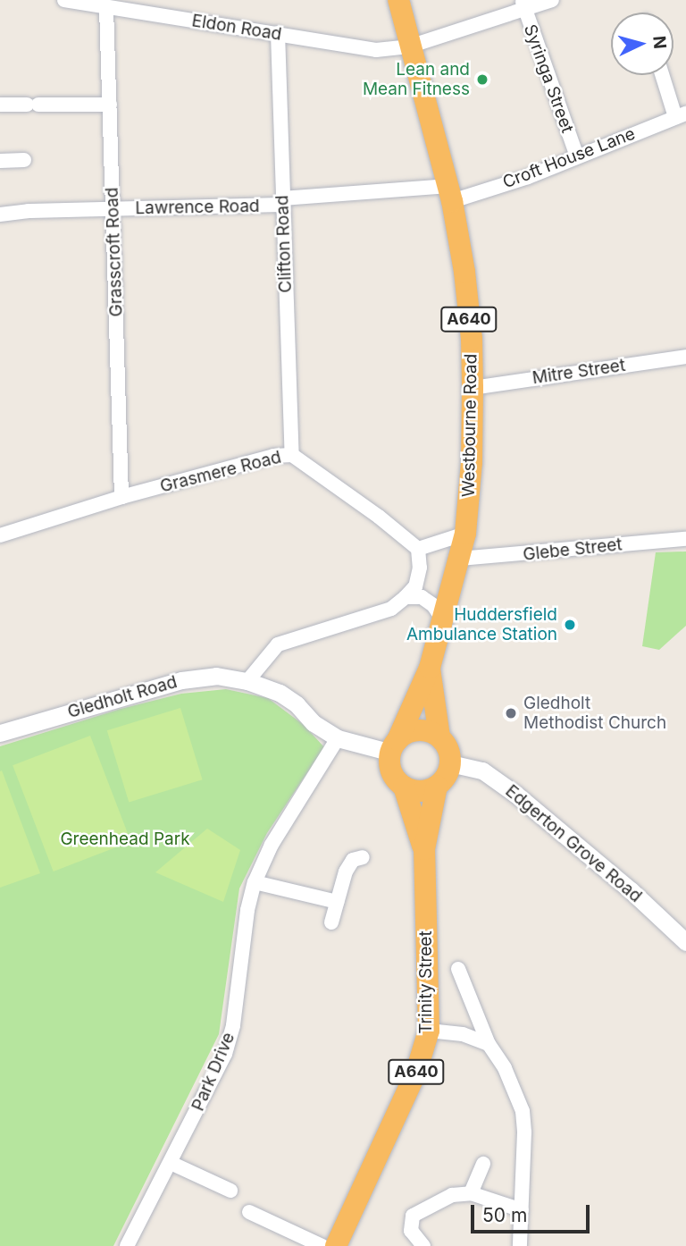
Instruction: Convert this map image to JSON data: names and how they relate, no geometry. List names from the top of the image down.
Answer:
{
  "streets": {
    "highway": ["A640", "Westbourne Road", "Trinity Street"],
    "street": [
      "Eldon Road",
      "Syringa Street",
      "Croft House Lane",
      "Lawrence Road",
      "Clifton Road",
      "Grasscroft Road",
      "Mitre Street",
      "Grasmere Road",
      "Glebe Street",
      "Gledholt Road",
      "Edgerton Grove Road",
      "Park Drive"
    ]
  },
  "crossings": [
    ["Eldon Road", "Syringa Street"],
    ["Eldon Road", "Clifton Road"],
    ["Eldon Road", "Grasscroft Road"],
    ["Eldon Road", "Westbourne Road"],
    ["Syringa Street", "Croft House Lane"],
    ["Croft House Lane", "Lawrence Road"],
    ["Croft House Lane", "Westbourne Road"],
    ["Lawrence Road", "Clifton Road"],
    ["Lawrence Road", "Grasscroft Road"],
    ["Lawrence Road", "Westbourne Road"],
    ["Clifton Road", "Grasmere Road"],
    ["Grasscroft Road", "Grasmere Road"],
    ["A640", "Westbourne Road"],
    ["A640", "Gledholt Road"],
    ["A640", "Edgerton Grove Road"],
    ["A640", "Trinity Street"],
    ["Mitre Street", "Westbourne Road"],
    ["Westbourne Road", "Glebe Street"],
    ["Westbourne Road", "Gledholt Road"],
    ["Westbourne Road", "Edgerton Grove Road"],
    ["Westbourne Road", "Trinity Street"],
    ["Gledholt Road", "Edgerton Grove Road"],
    ["Gledholt Road", "Trinity Street"],
    ["Gledholt Road", "Park Drive"],
    ["Edgerton Grove Road", "Trinity Street"]
  ],
  "parks": ["Greenhead Park"],
  "places": ["Lean and Mean Fitness", "Huddersfield Ambulance Station", "Gledholt Methodist Church"],
  "scale_bar": "50 m",
  "north": "right"
}
